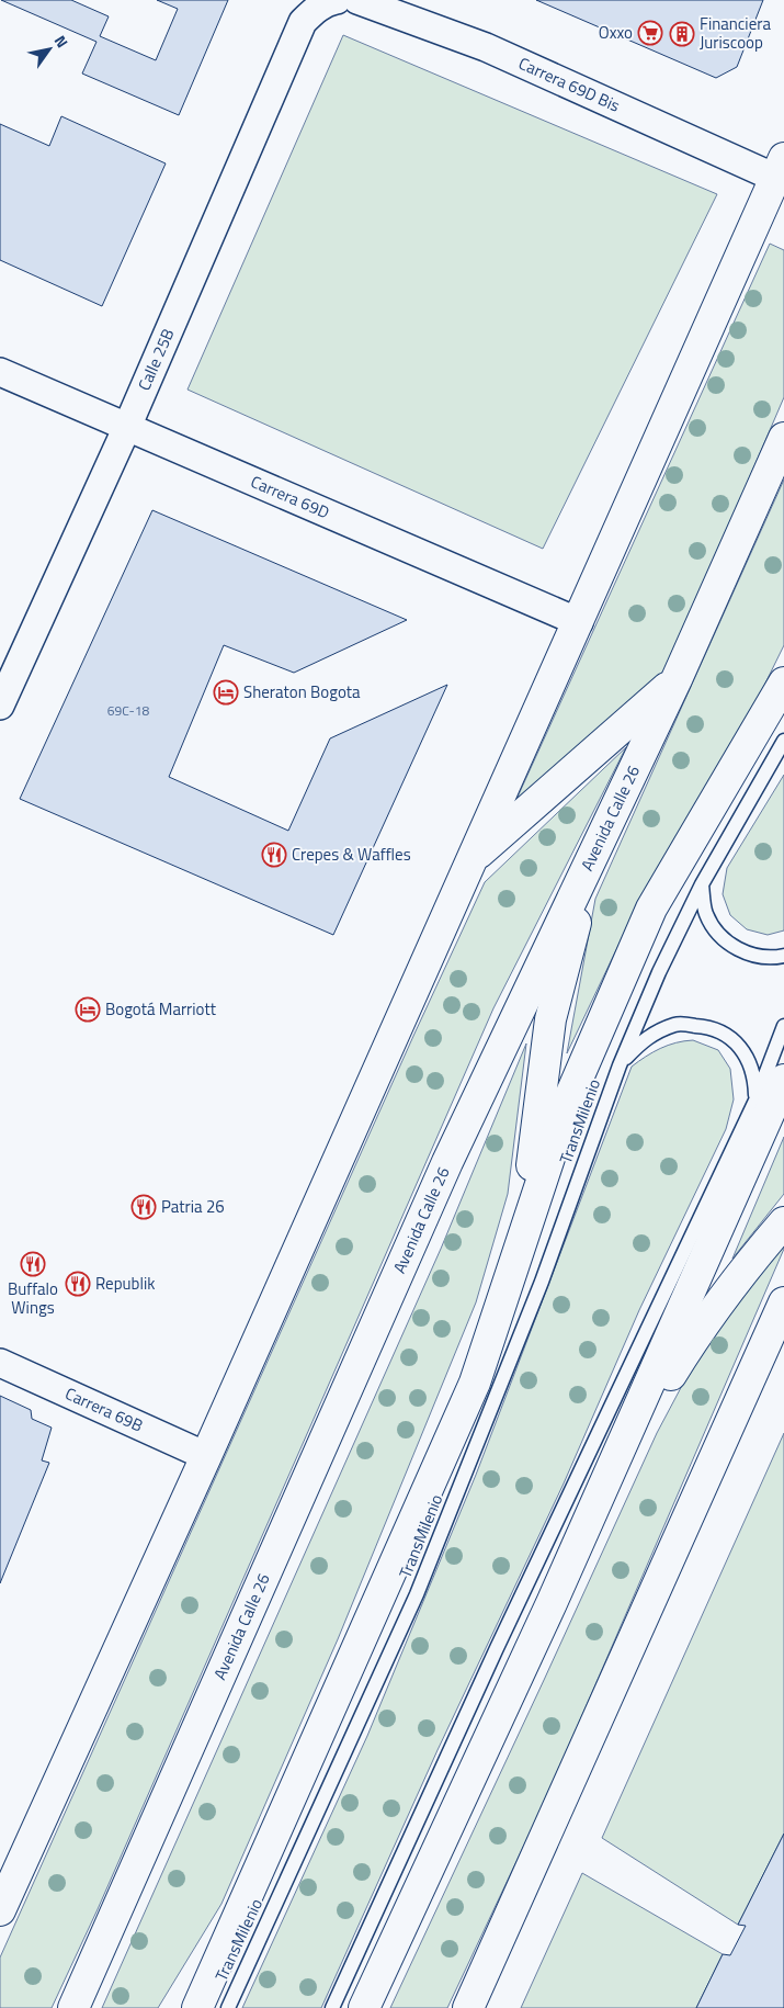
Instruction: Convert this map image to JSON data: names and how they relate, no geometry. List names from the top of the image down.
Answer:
{
  "streets": {
    "main road": ["Avenida Calle 26"],
    "street": [
      "Carrera 69D Bis",
      "Calle 25B",
      "Carrera 69D",
      "Carrera 69B"
    ],
    "lane": ["TransMilenio"]
  },
  "crossings": [
    ["Calle 25B", "Carrera 69D"]
  ],
  "places": {
    "supermarket": ["Oxxo"],
    "building": ["Financiera Juriscoop"],
    "hotel": ["Sheraton Bogota", "Bogotá Marriott"],
    "restaurant": [
      "Crepes & Waffles",
      "Patria 26",
      "Buffalo Wings",
      "Republik"
    ]
  },
  "house_numbers": ["69C-18"],
  "north": "top right"
}
